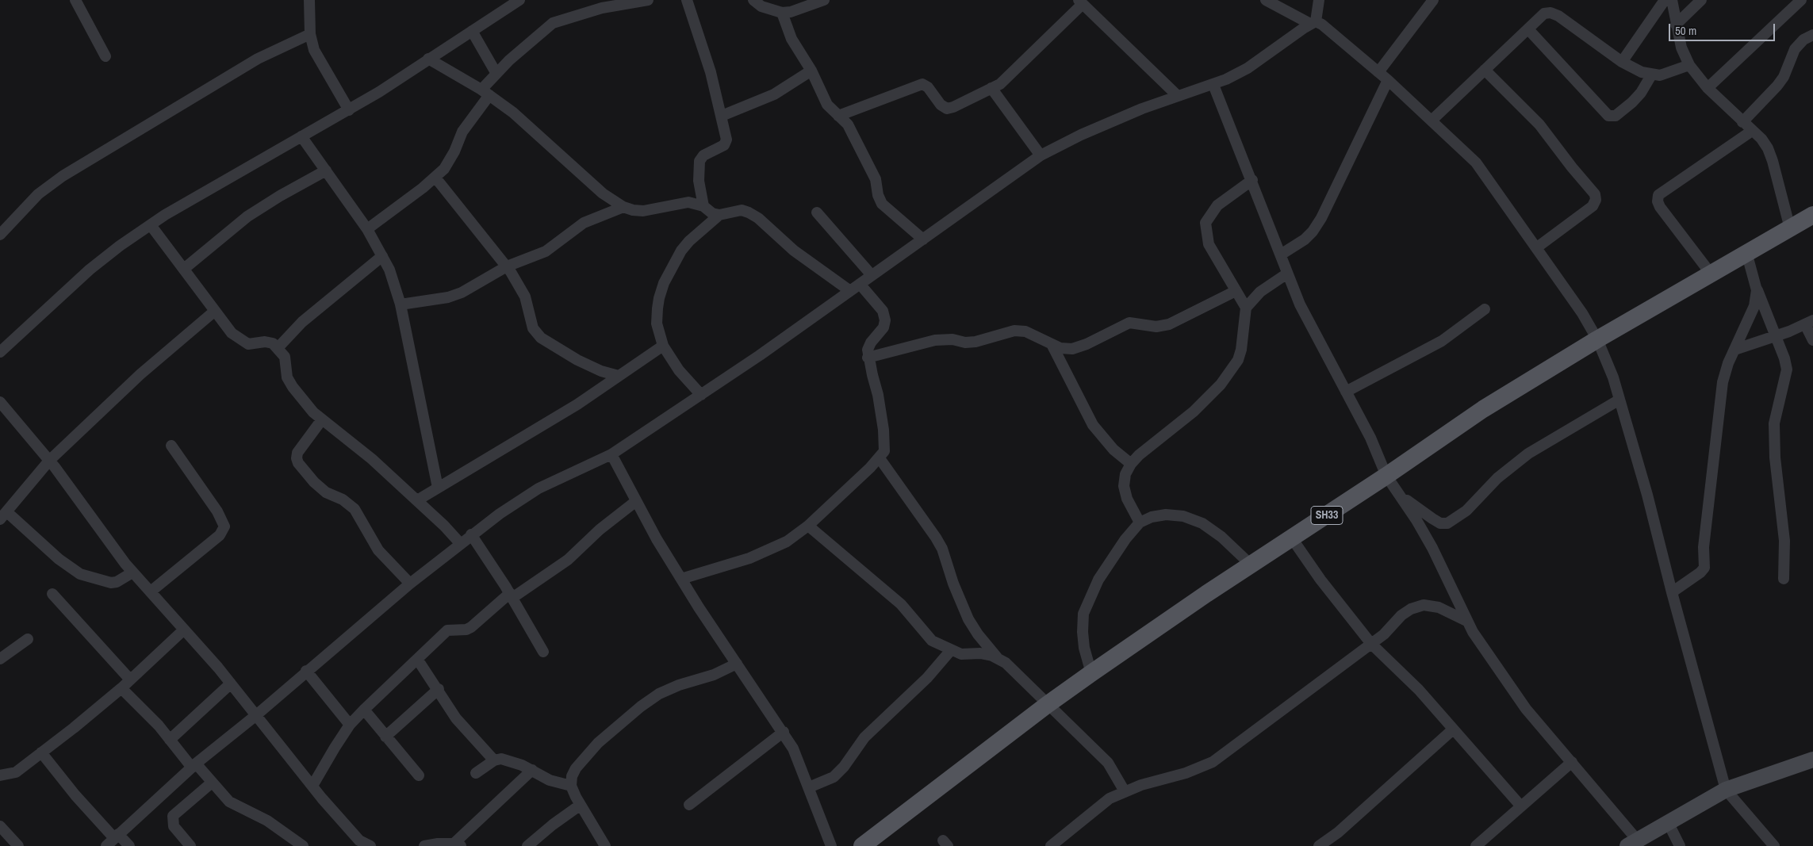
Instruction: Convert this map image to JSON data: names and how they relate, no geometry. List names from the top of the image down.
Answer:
{
  "streets": {
    "main road": ["SH33"]
  },
  "scale_bar": "50 m"
}
